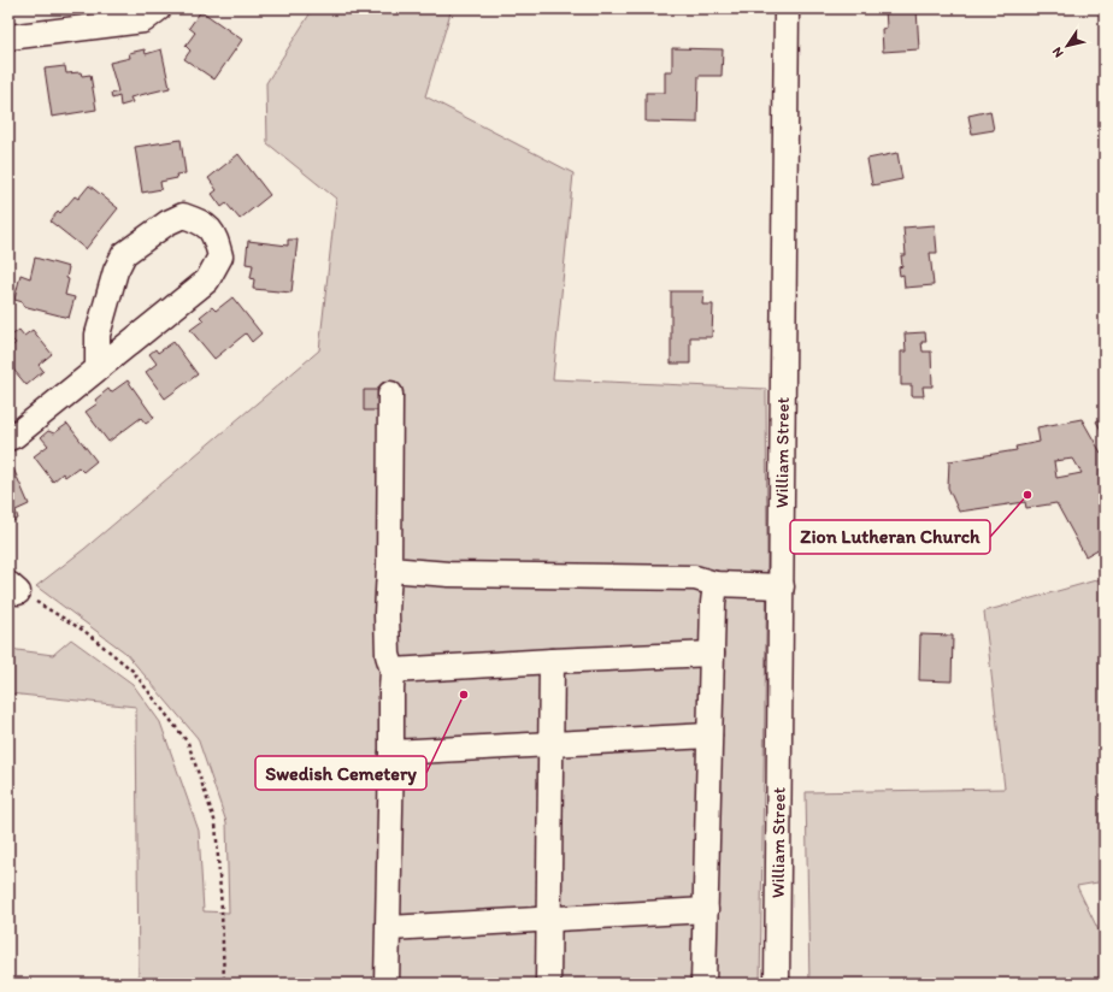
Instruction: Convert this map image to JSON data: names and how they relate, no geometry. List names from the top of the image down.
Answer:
{
  "streets": {
    "street": ["William Street"]
  },
  "places": ["Zion Lutheran Church", "Swedish Cemetery"],
  "north": "bottom left"
}
